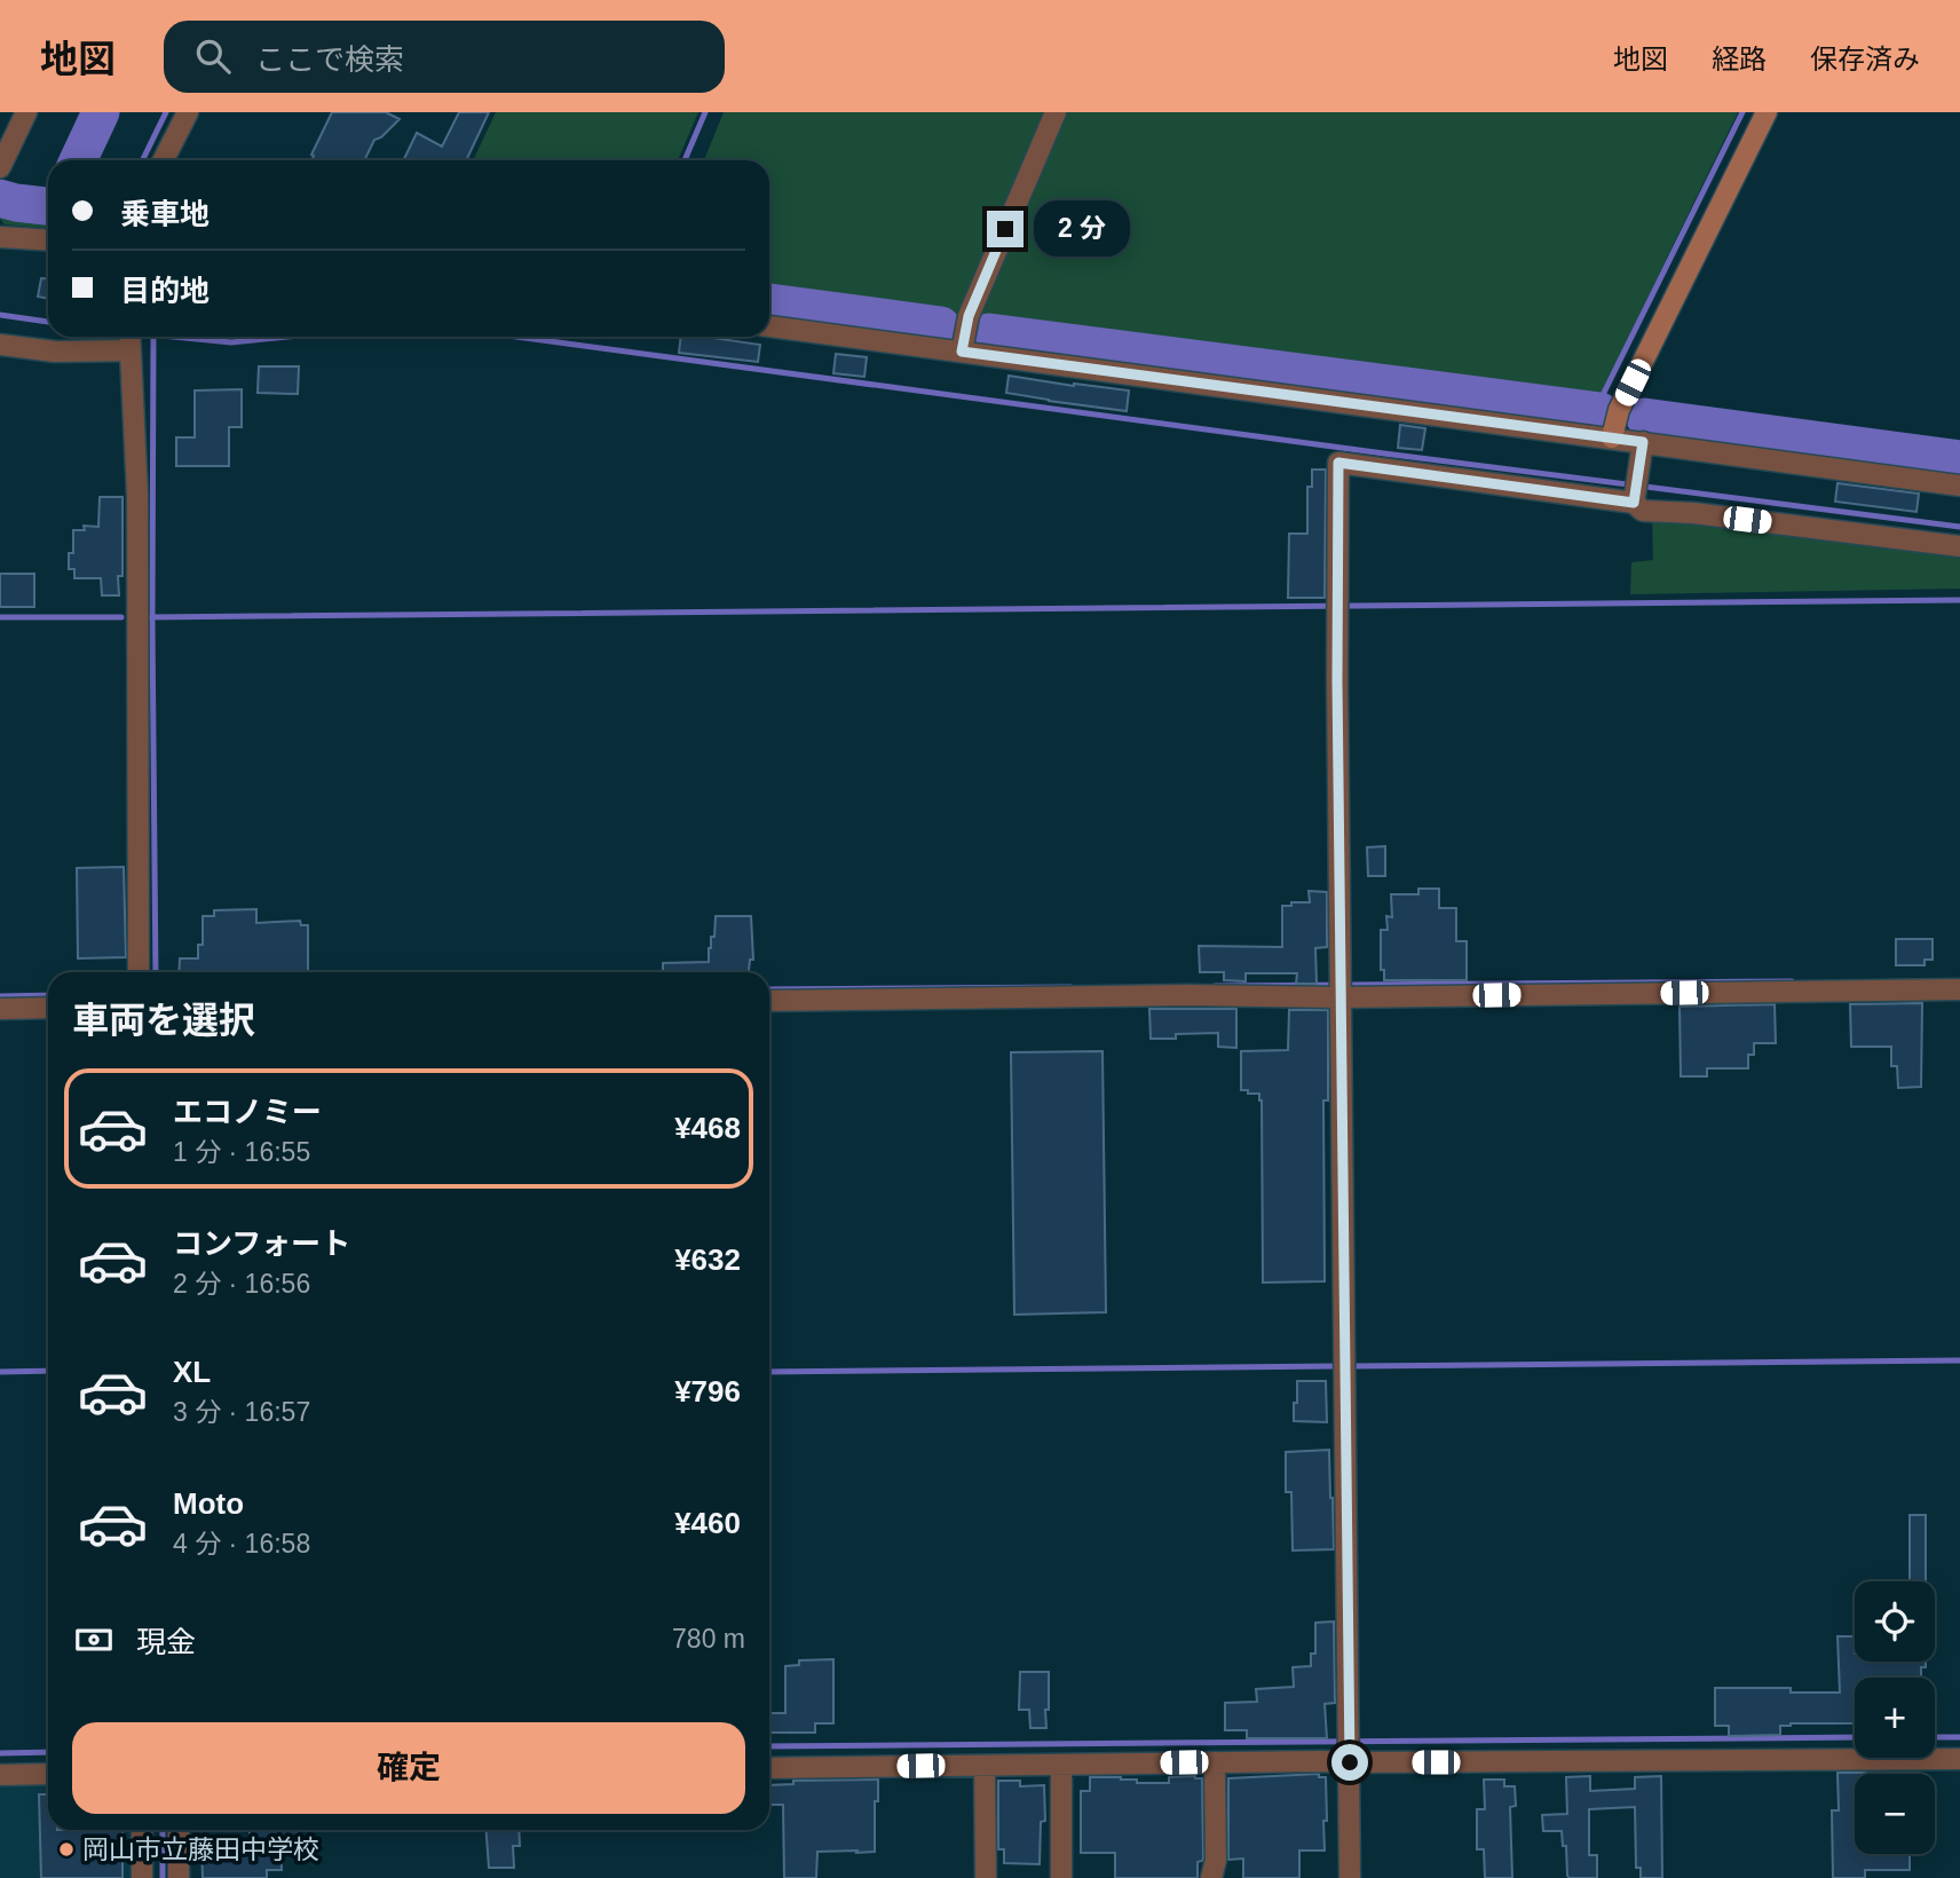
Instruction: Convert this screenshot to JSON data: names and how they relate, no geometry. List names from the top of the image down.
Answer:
{
  "places": ["岡山市立藤田中学校"],
  "page": {
    "header": "地図",
    "search": "ここで検索",
    "nav": ["地図", "経路", "保存済み"],
    "banner": ["乗車地", "目的地"],
    "bubble": "2 分",
    "heading": "車両を選択",
    "list": [
      {
        "name": "エコノミー",
        "note": "1 分 · 16:55",
        "value": "¥468"
      },
      {
        "name": "コンフォート",
        "note": "2 分 · 16:56",
        "value": "¥632"
      },
      {
        "name": "XL",
        "note": "3 分 · 16:57",
        "value": "¥796"
      },
      {
        "name": "Moto",
        "note": "4 分 · 16:58",
        "value": "¥460"
      }
    ],
    "map_buttons": ["+", "−"],
    "pay": ["現金", "780 m"],
    "buttons": "確定"
  }
}
